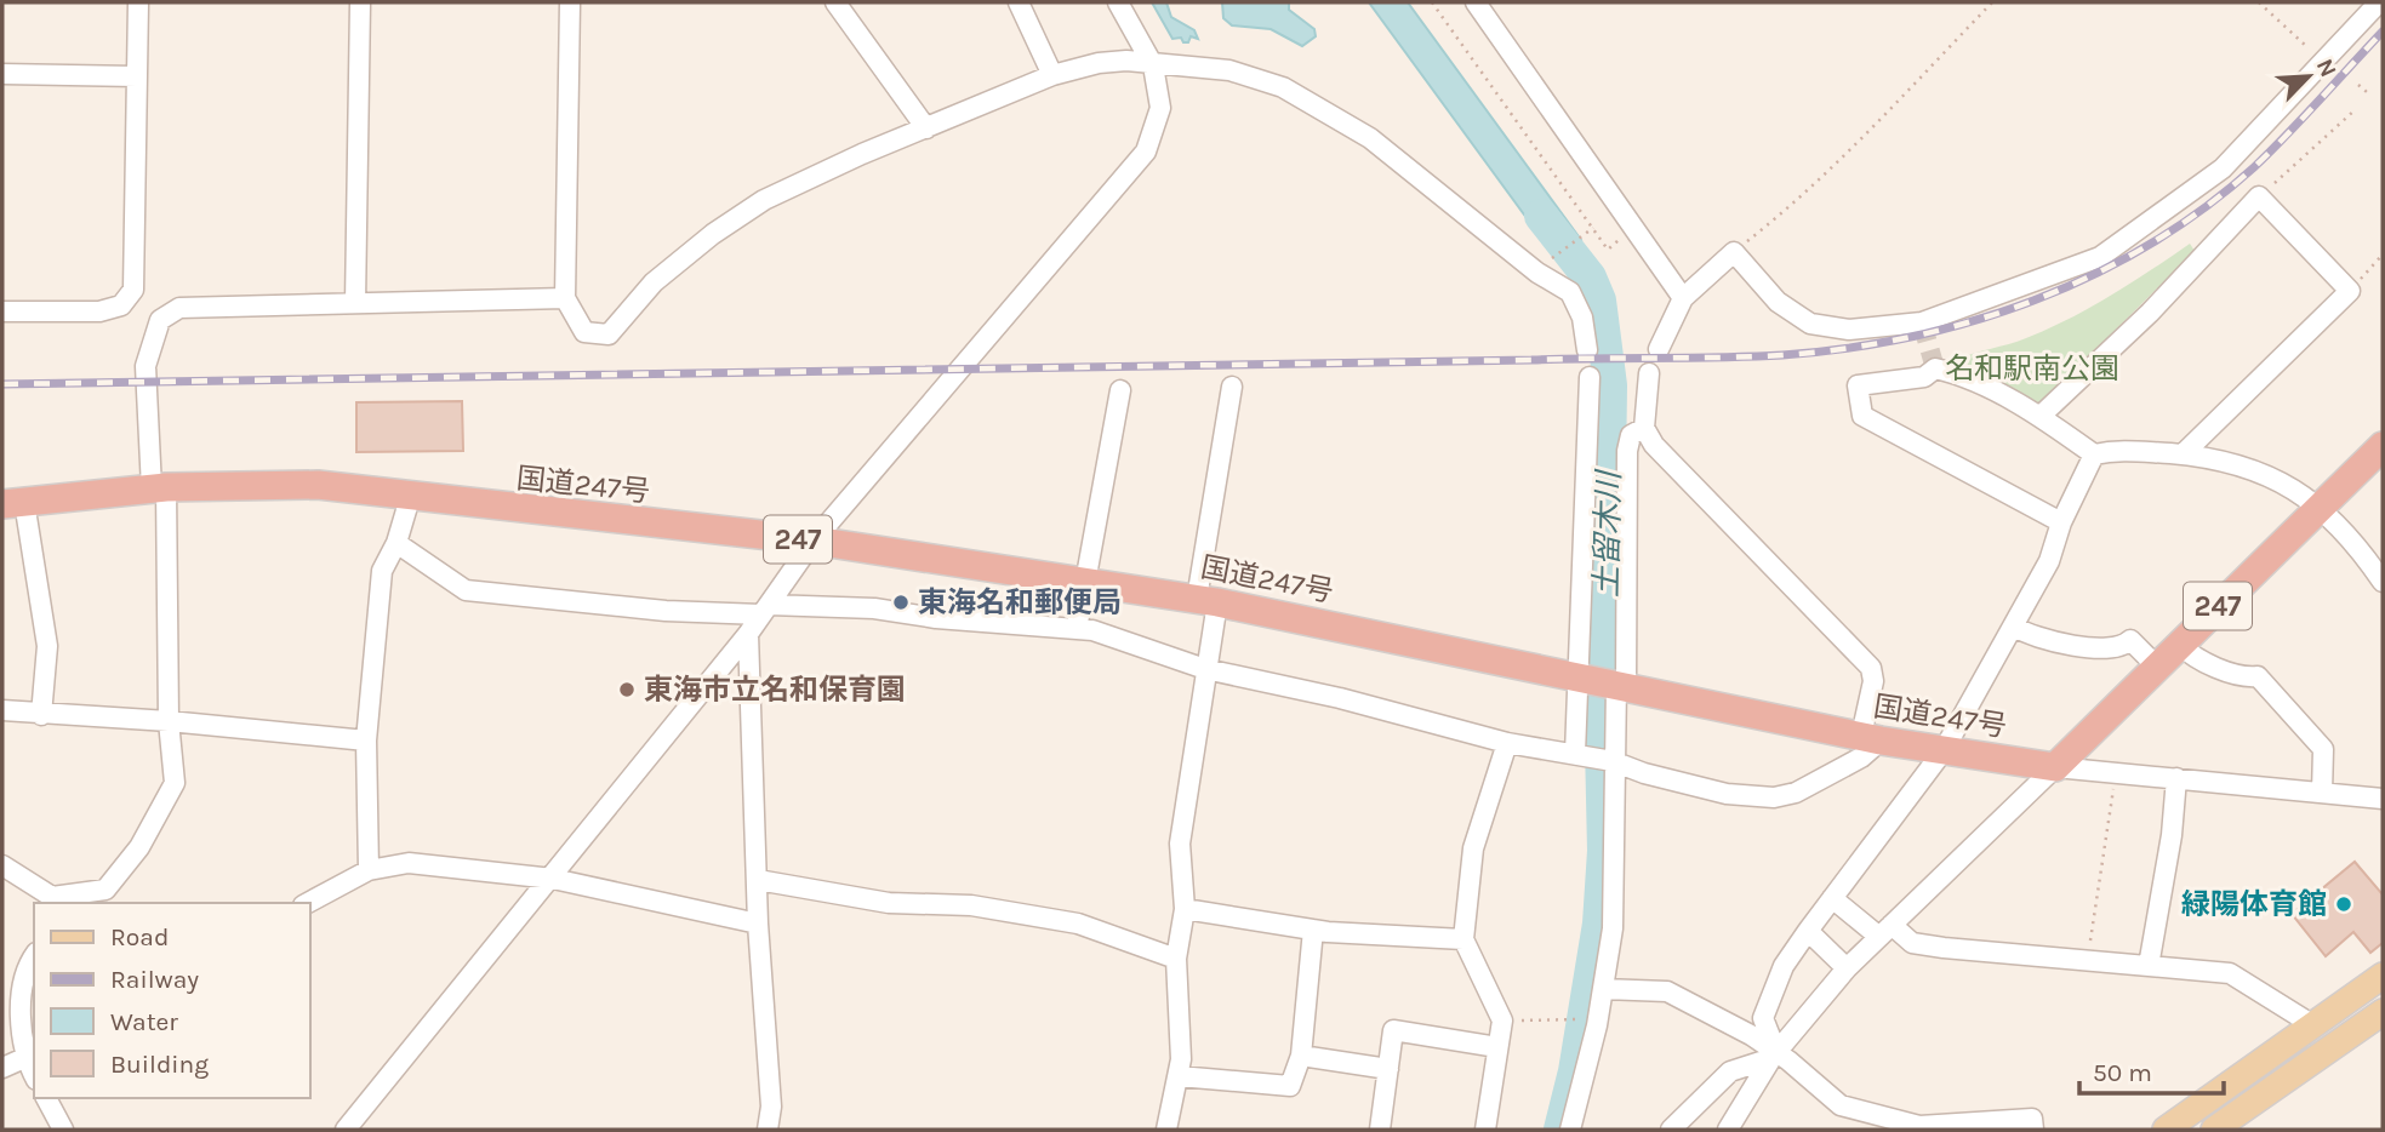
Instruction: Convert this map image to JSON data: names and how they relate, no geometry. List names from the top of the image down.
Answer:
{
  "streets": {
    "highway": ["国道247号", "247"]
  },
  "crossings": [
    ["国道247号", "247"]
  ],
  "water": ["土留木川"],
  "parks": ["名和駅南公園"],
  "places": ["東海名和郵便局", "東海市立名和保育園", "緑陽体育館"],
  "legend": [
    "Road",
    "Railway",
    "Water",
    "Building"
  ],
  "scale_bar": "50 m",
  "north": "top right"
}
